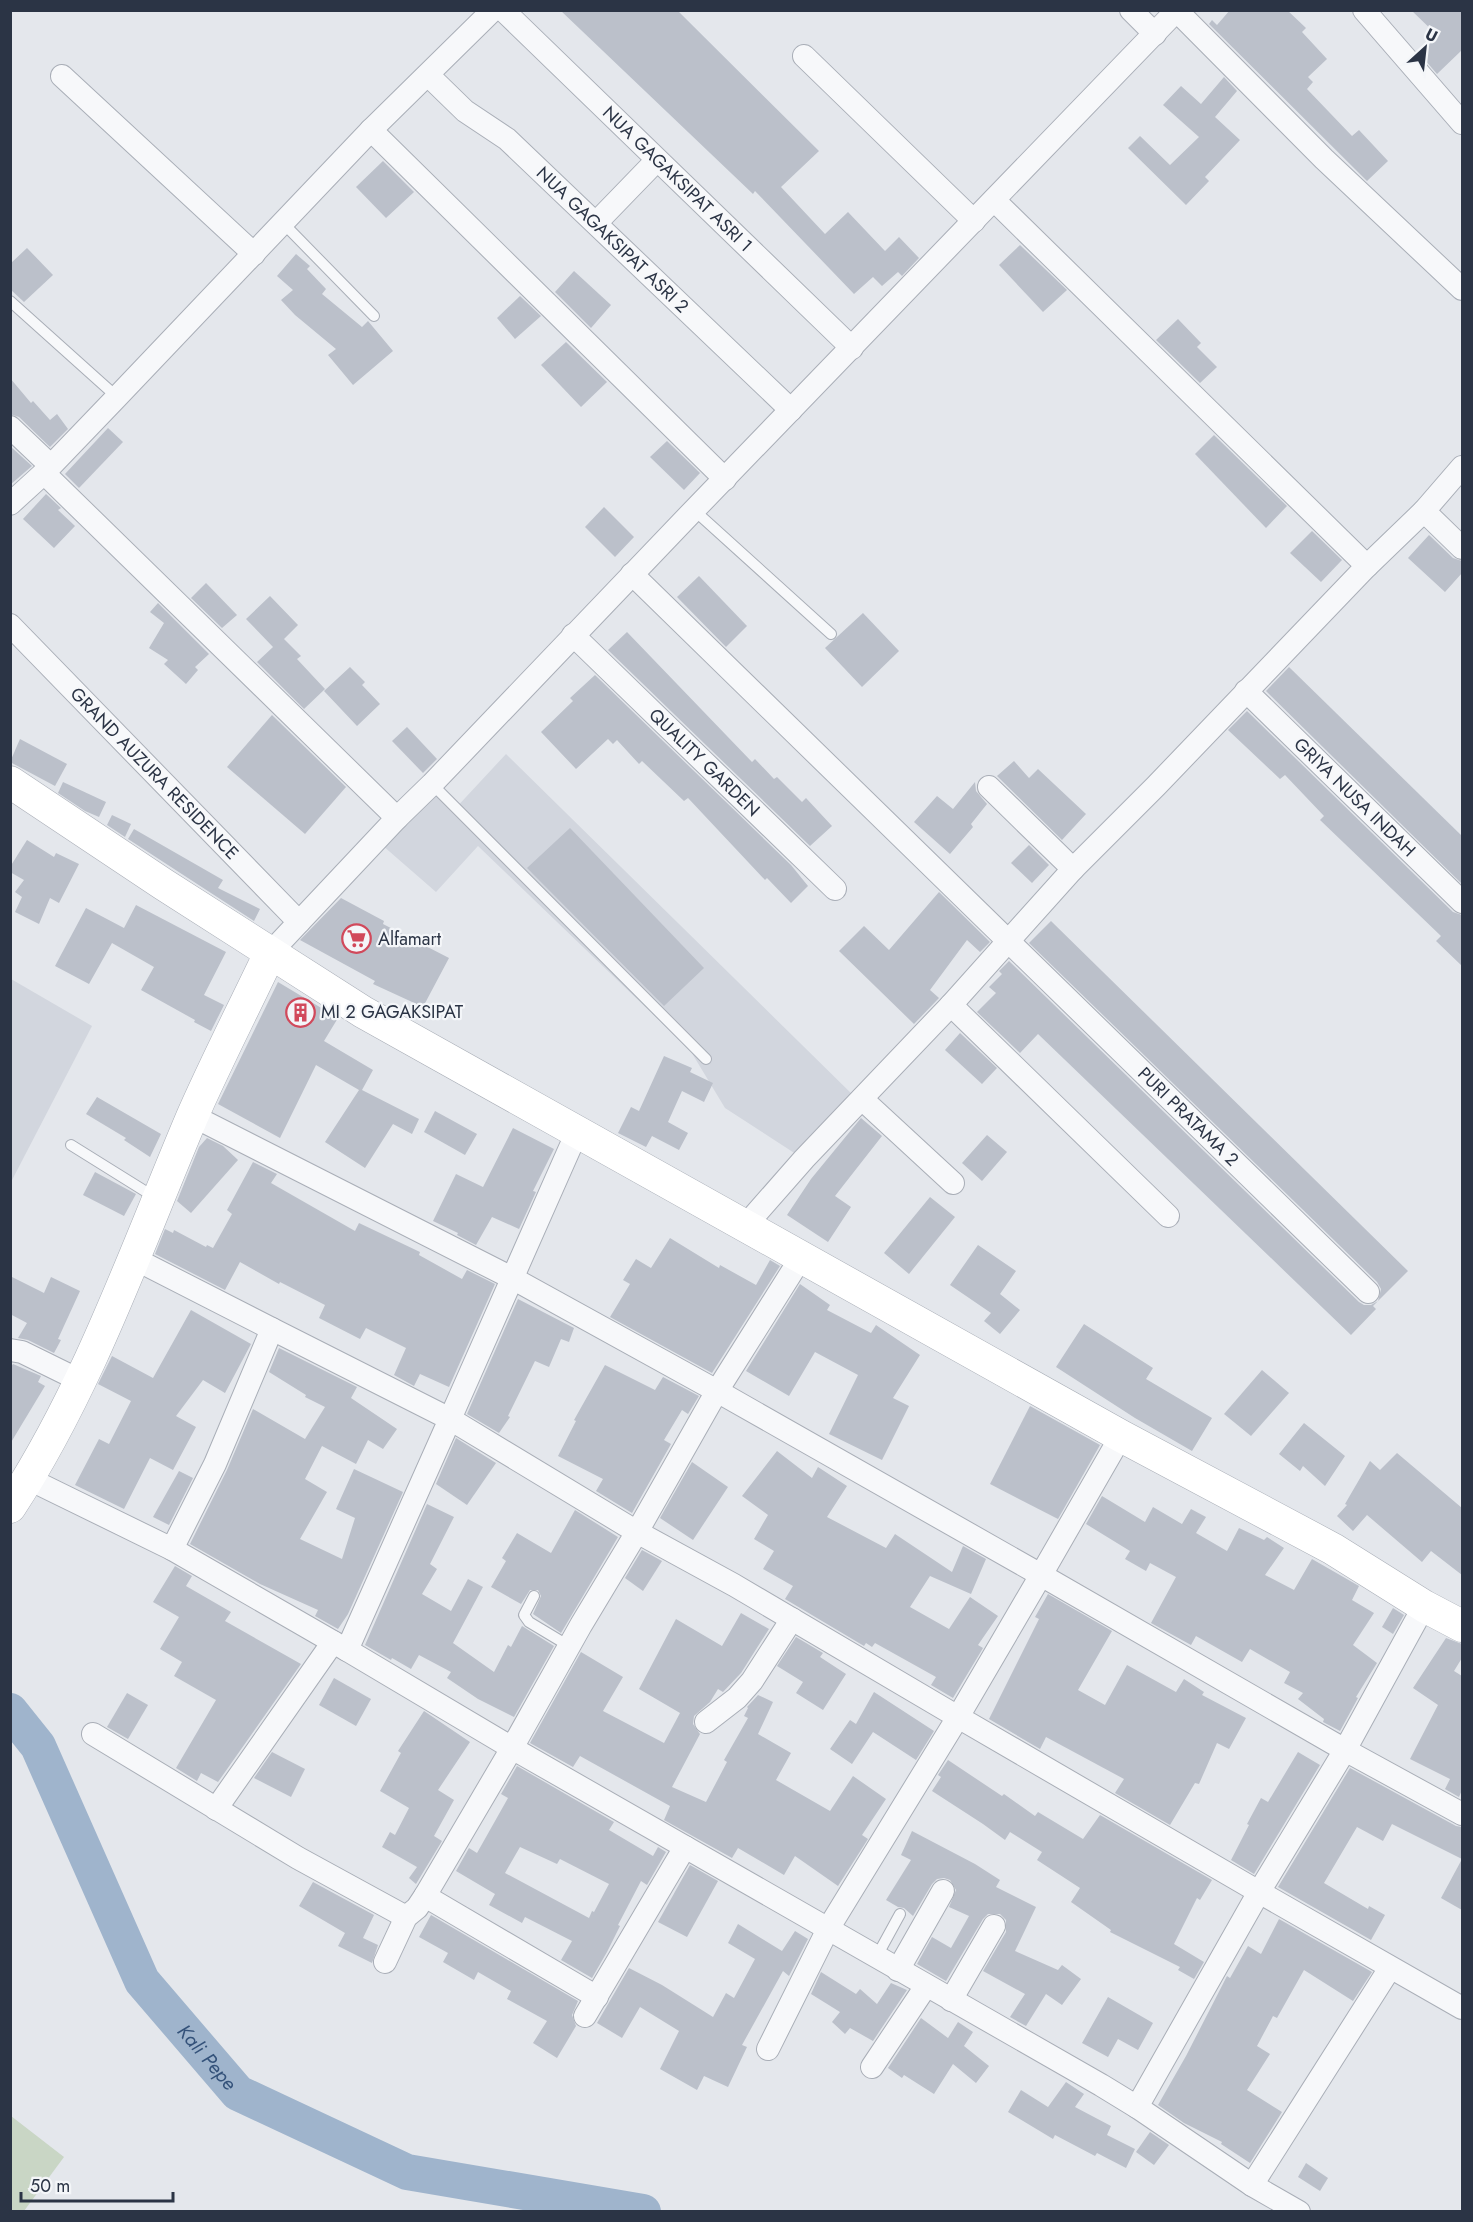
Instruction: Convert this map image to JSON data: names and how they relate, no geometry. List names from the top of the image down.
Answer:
{
  "streets": {
    "street": [
      "NUA GAGAKSIPAT ASRI 1",
      "NUA GAGAKSIPAT ASRI 2",
      "QUALITY GARDEN",
      "GRAND AUZURA RESIDENCE",
      "GRIYA NUSA INDAH",
      "PURI PRATAMA 2"
    ]
  },
  "water": ["Kali Pepe"],
  "places": {
    "supermarket": ["Alfamart"],
    "building": ["MI 2 GAGAKSIPAT"]
  },
  "scale_bar": "50 m",
  "north": "top right"
}
